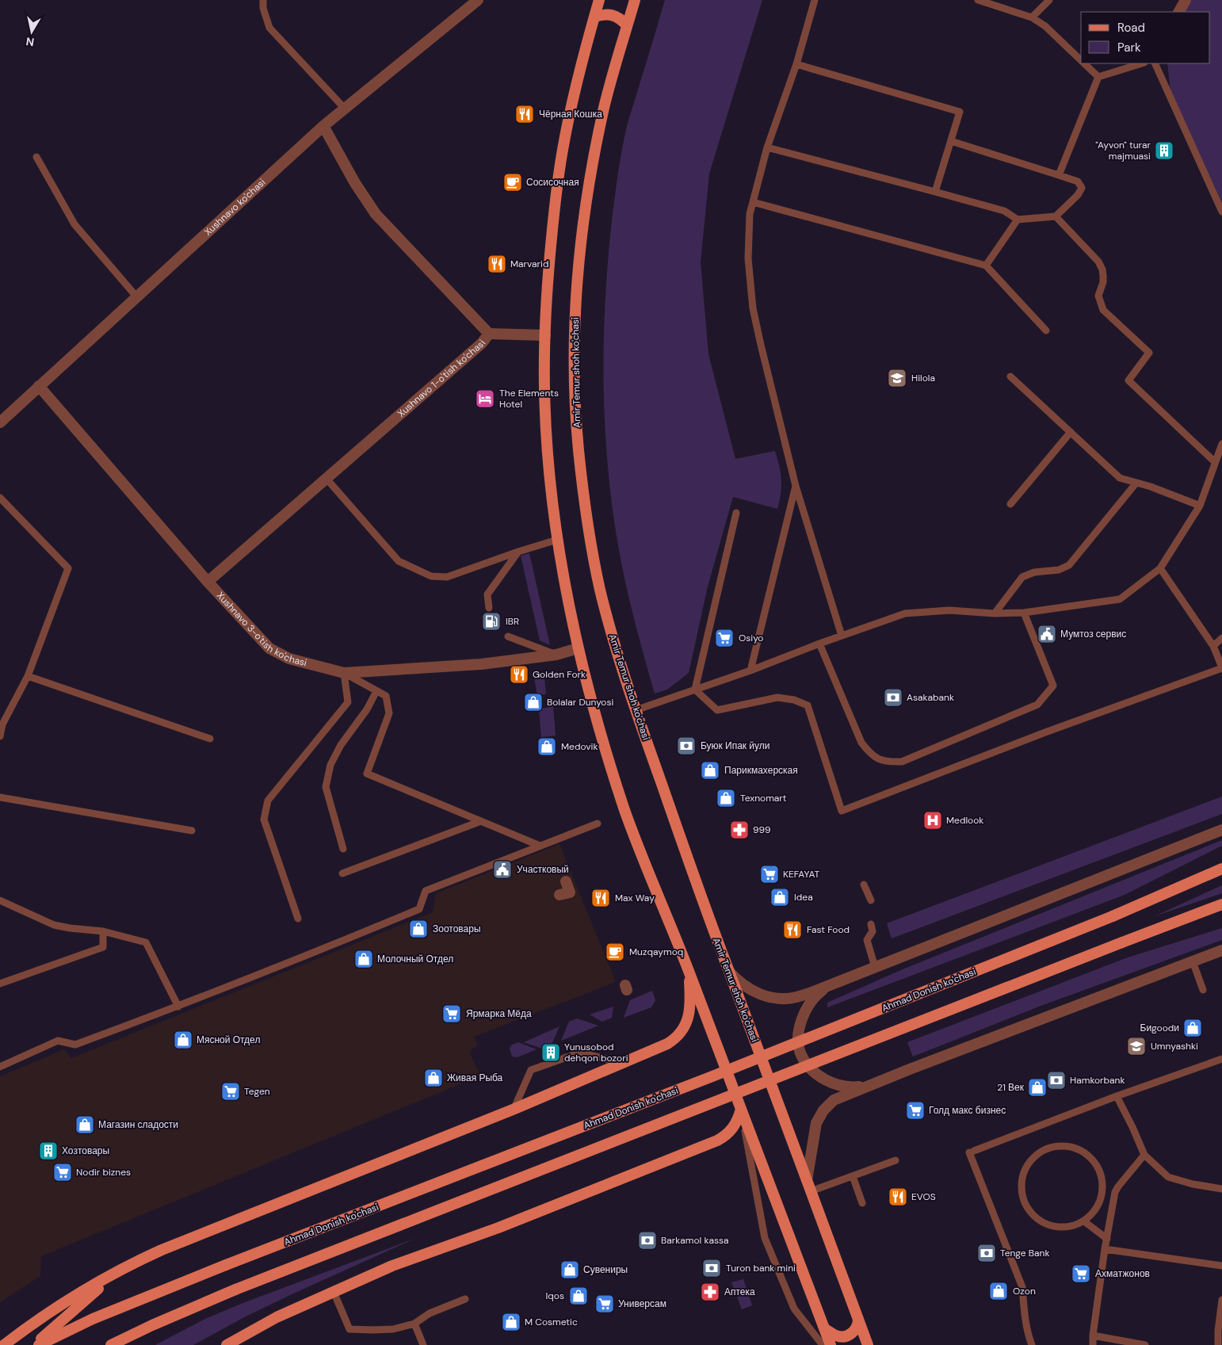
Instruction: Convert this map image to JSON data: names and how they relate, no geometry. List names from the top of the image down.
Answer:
{
  "streets": {
    "main road": ["Amir Temur shoh ko'chasi", "Ahmad Donish ko'chasi"],
    "street": ["Xushnavo ko'chasi", "Xushnavo 1-o'tish ko'chasi", "Xushnavo 3-o'tish ko'chasi"]
  },
  "crossings": [
    ["Xushnavo ko'chasi", "Xushnavo 1-o'tish ko'chasi"],
    ["Xushnavo ko'chasi", "Xushnavo 3-o'tish ko'chasi"],
    ["Xushnavo 1-o'tish ko'chasi", "Xushnavo 3-o'tish ko'chasi"]
  ],
  "places": {
    "restaurant": [
      "Чёрная Кошка",
      "Marvarid",
      "Golden Fork",
      "Max Way",
      "Fast Food",
      "EVOS"
    ],
    "building": ["\"Ayvon\" turar majmuasi", "Yunusobod dehqon bozori", "Хозтовары"],
    "cafe": ["Сосисочная", "Muzqaymoq"],
    "school or university": ["Hilola", "Umnyashki"],
    "hotel": ["The Elements Hotel"],
    "fuel station": ["IBR"],
    "public building": ["Мумтоз сервис", "Участковый"],
    "supermarket": [
      "Osiyo",
      "KEFAYAT",
      "Ярмарка Мёда",
      "Tegen",
      "Голд макс бизнес",
      "Nodir biznes",
      "Ахматжонов",
      "Универсам"
    ],
    "bank": [
      "Asakabank",
      "Буюк Ипак йули",
      "Hamkorbank",
      "Barkamol kassa",
      "Tenge Bank",
      "Turon bank mini"
    ],
    "shop": [
      "Bolalar Dunyosi",
      "Medovik",
      "Парикмахерская",
      "Texnomart",
      "Idea",
      "Зоотовары",
      "Молочный Отдел",
      "Биgoodи",
      "Мясной Отдел",
      "Живая Рыба",
      "21 Век",
      "Магазин сладости",
      "Сувениры",
      "Ozon",
      "Iqos",
      "M Cosmetic"
    ],
    "hospital": ["Medlook"],
    "pharmacy": ["999", "Аптека"]
  },
  "legend": ["Road", "Park"],
  "north": "bottom"
}
